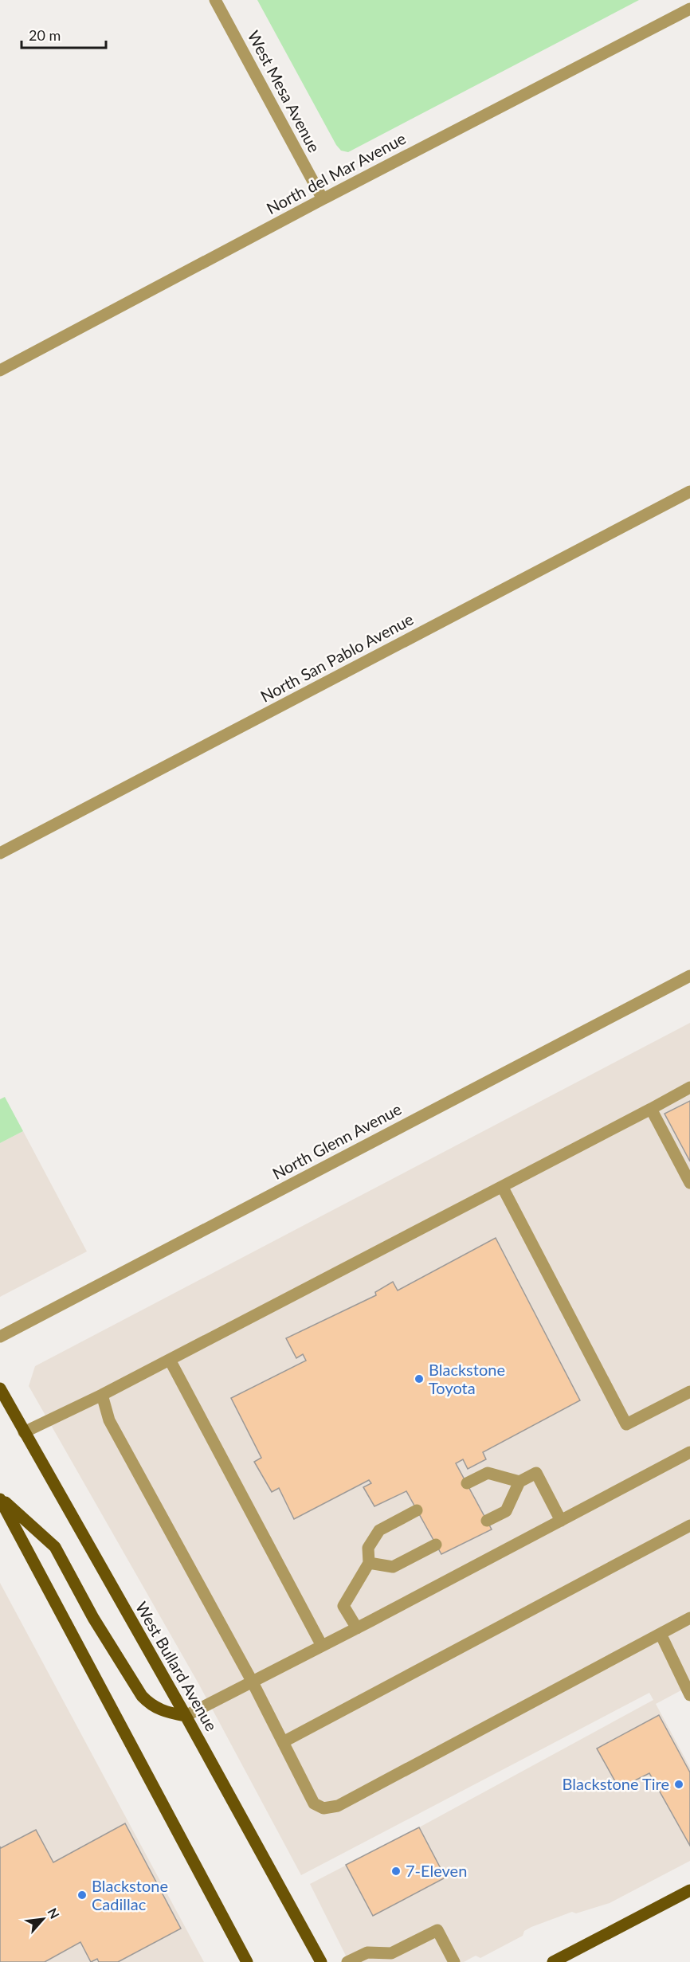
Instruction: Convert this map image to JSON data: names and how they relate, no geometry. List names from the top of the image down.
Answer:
{
  "streets": {
    "main road": ["West Bullard Avenue"],
    "street": [
      "West Mesa Avenue",
      "North del Mar Avenue",
      "North San Pablo Avenue",
      "North Glenn Avenue"
    ]
  },
  "crossings": [
    ["West Mesa Avenue", "North del Mar Avenue"]
  ],
  "places": [
    "Blackstone Toyota",
    "Blackstone Tire",
    "7-Eleven",
    "Blackstone Cadillac"
  ],
  "scale_bar": "20 m",
  "north": "top right"
}
